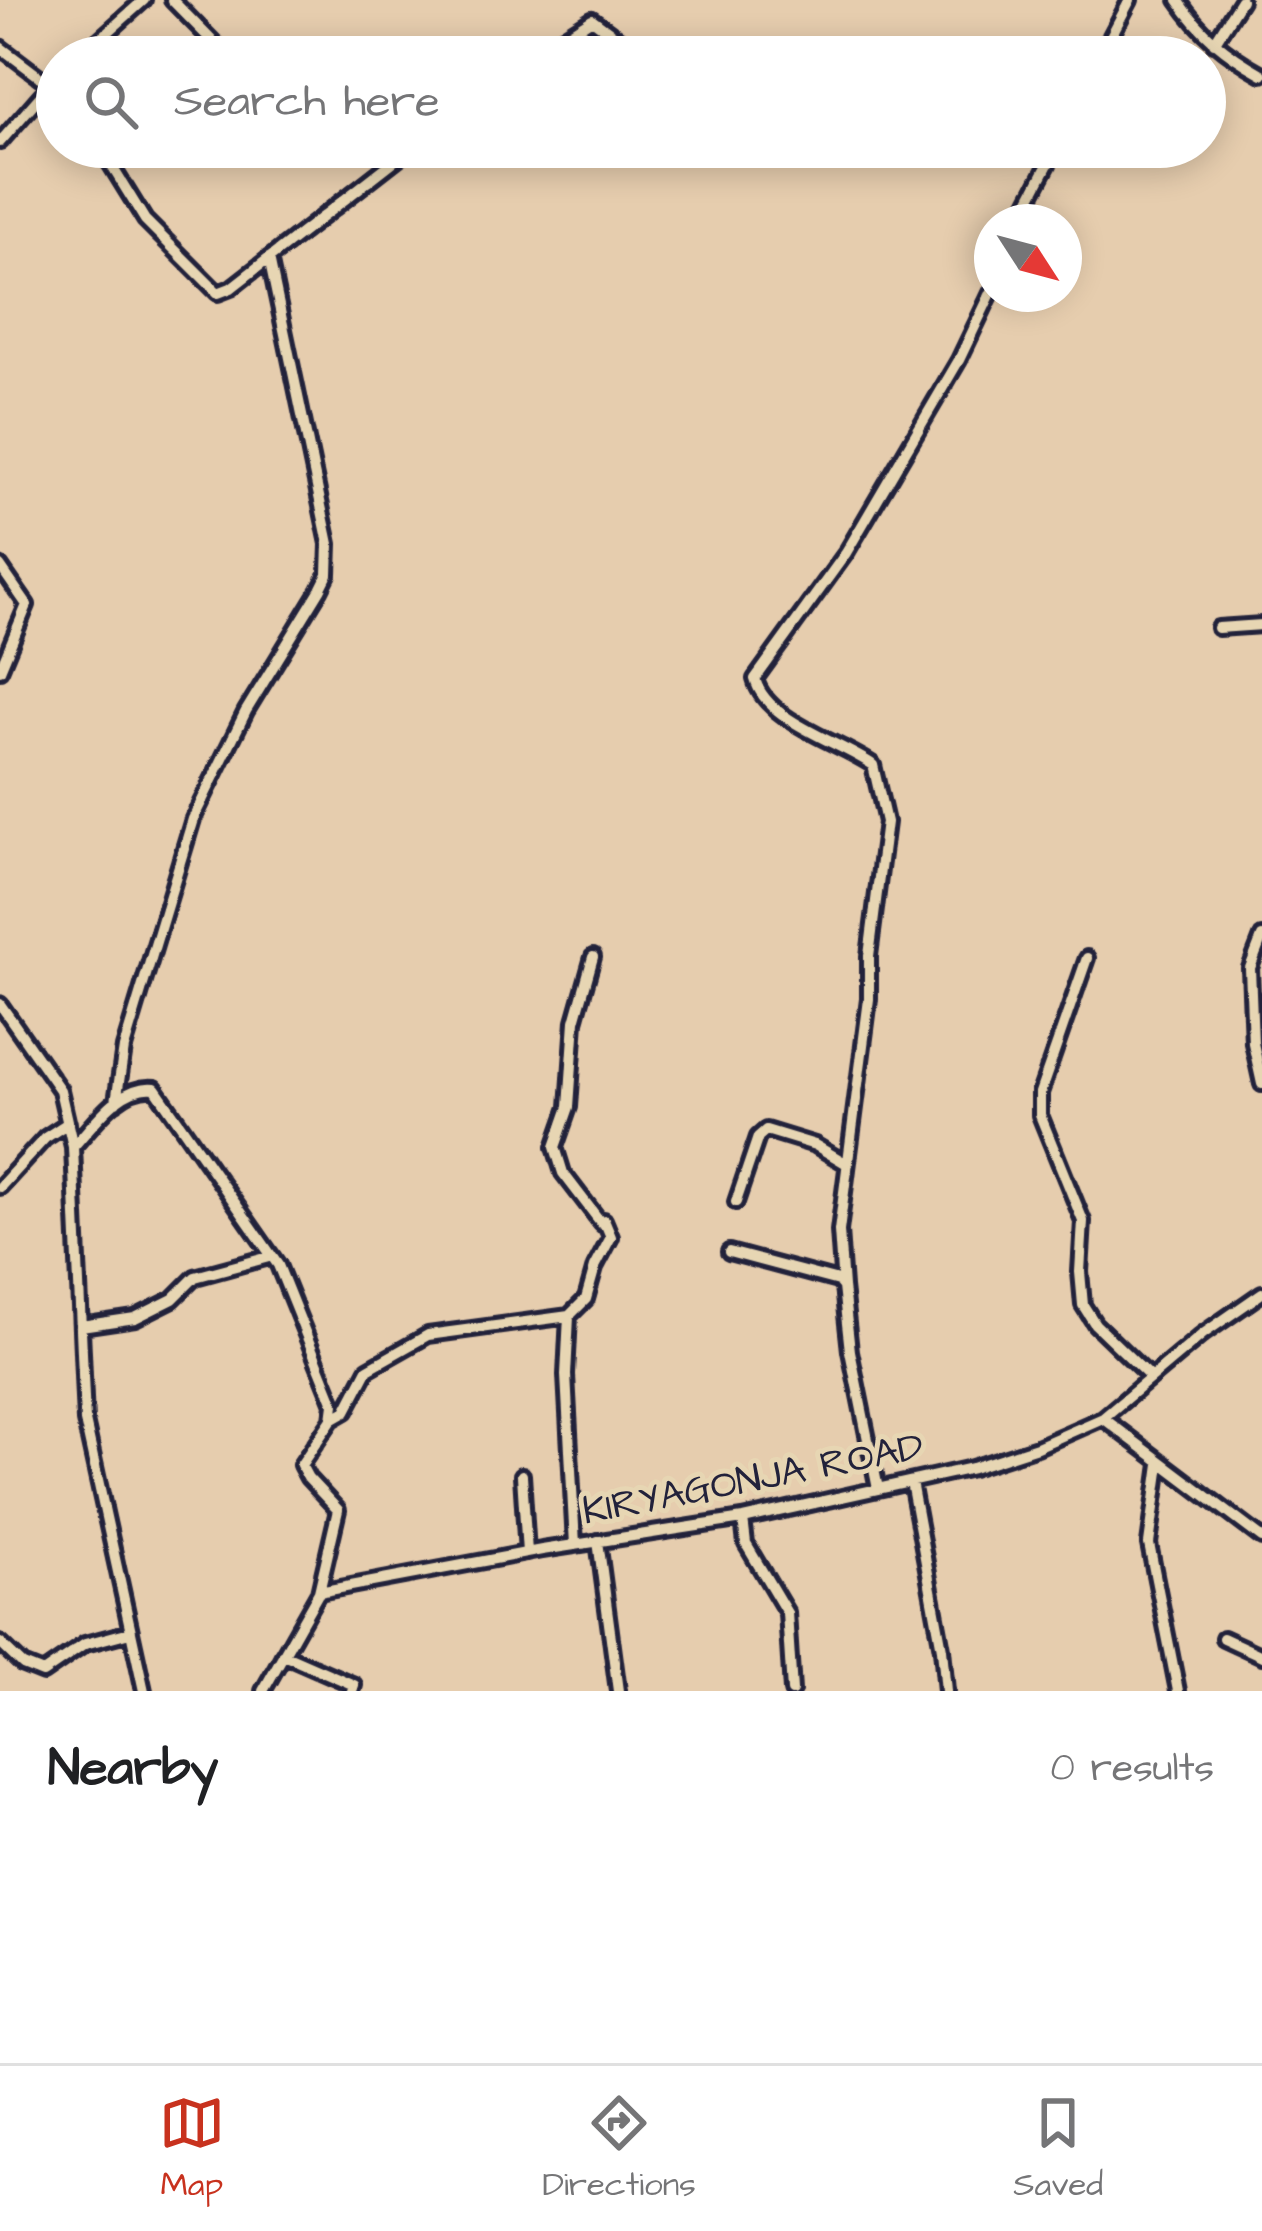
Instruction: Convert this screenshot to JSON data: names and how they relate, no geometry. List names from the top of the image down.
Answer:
{
  "streets": {
    "street": ["KIRYAGONJA ROAD"]
  },
  "north": "bottom right",
  "page": {
    "search": "Search here",
    "heading": ["Nearby", "0 results"],
    "nav": ["Map", "Directions", "Saved"]
  }
}
